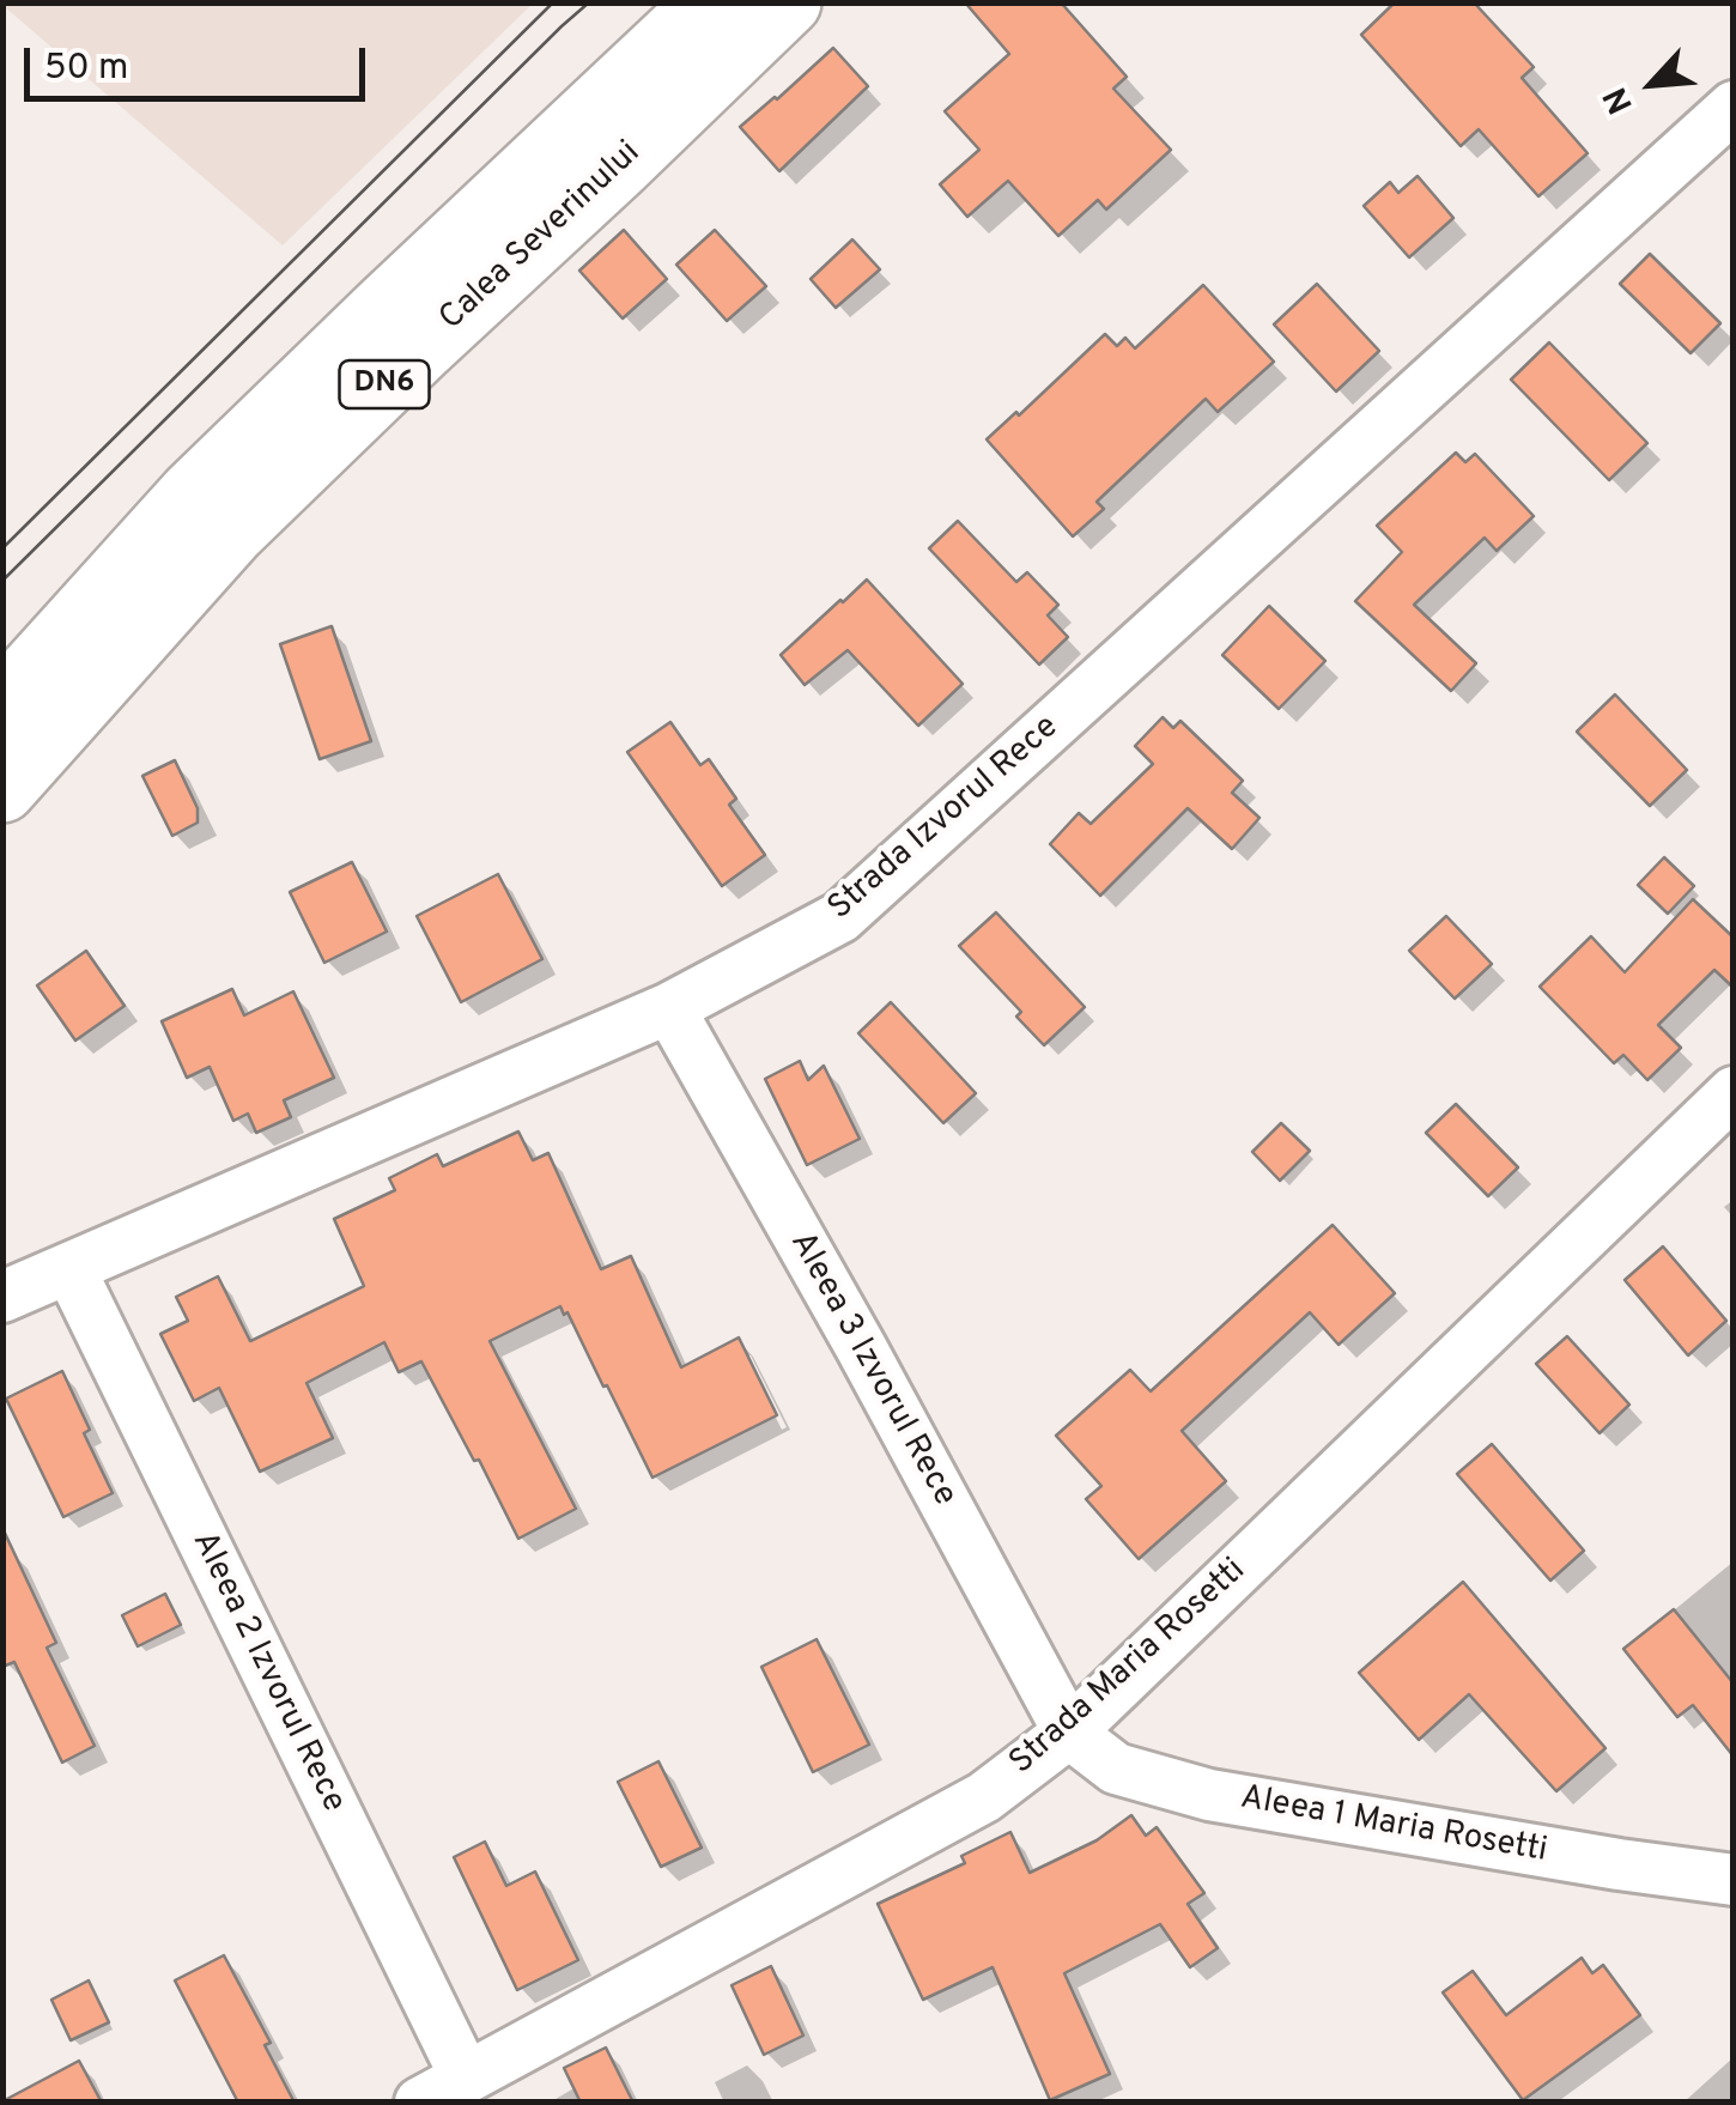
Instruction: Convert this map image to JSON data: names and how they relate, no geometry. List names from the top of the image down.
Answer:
{
  "streets": {
    "main road": ["Calea Severinului", "DN6"],
    "street": [
      "Strada Izvorul Rece",
      "Aleea 3 Izvorul Rece",
      "Strada Maria Rosetti",
      "Aleea 2 Izvorul Rece",
      "Aleea 1 Maria Rosetti"
    ]
  },
  "crossings": [
    ["Strada Izvorul Rece", "Aleea 3 Izvorul Rece"],
    ["Strada Izvorul Rece", "Aleea 2 Izvorul Rece"],
    ["Aleea 3 Izvorul Rece", "Strada Maria Rosetti"],
    ["Aleea 3 Izvorul Rece", "Aleea 1 Maria Rosetti"],
    ["Strada Maria Rosetti", "Aleea 2 Izvorul Rece"],
    ["Strada Maria Rosetti", "Aleea 1 Maria Rosetti"]
  ],
  "scale_bar": "50 m",
  "north": "bottom left"
}
